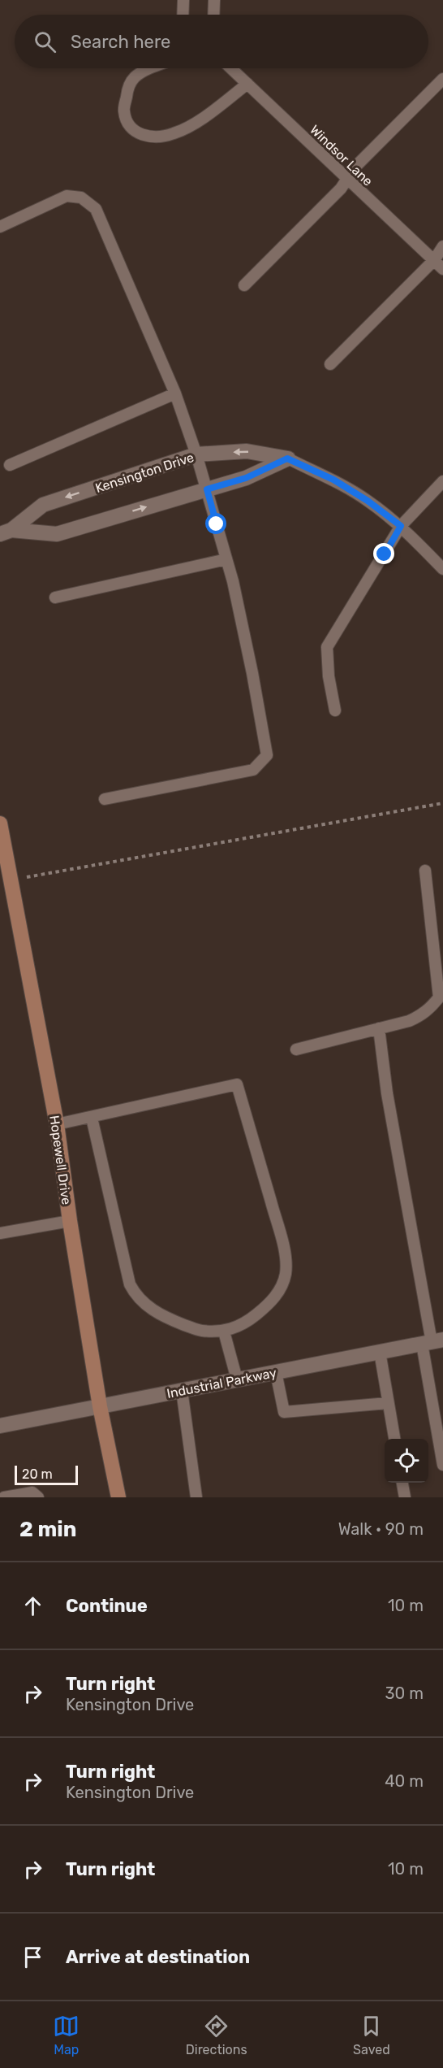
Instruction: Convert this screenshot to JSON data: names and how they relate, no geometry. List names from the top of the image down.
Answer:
{
  "streets": {
    "main road": ["Hopewell Drive"],
    "street": ["Kensington Drive", "Industrial Parkway"],
    "lane": ["Windsor Lane"]
  },
  "crossings": [
    ["Hopewell Drive", "Industrial Parkway"]
  ],
  "scale_bar": "20 m",
  "page": {
    "search": "Search here",
    "scale": "20 m",
    "heading": ["2 min", "Walk · 90 m"],
    "list": [
      ["Continue", "10 m"],
      ["Turn right", "Kensington Drive", "30 m"],
      ["Turn right", "Kensington Drive", "40 m"],
      ["Turn right", "10 m"],
      "Arrive at destination"
    ],
    "nav": ["Map", "Directions", "Saved"]
  }
}
